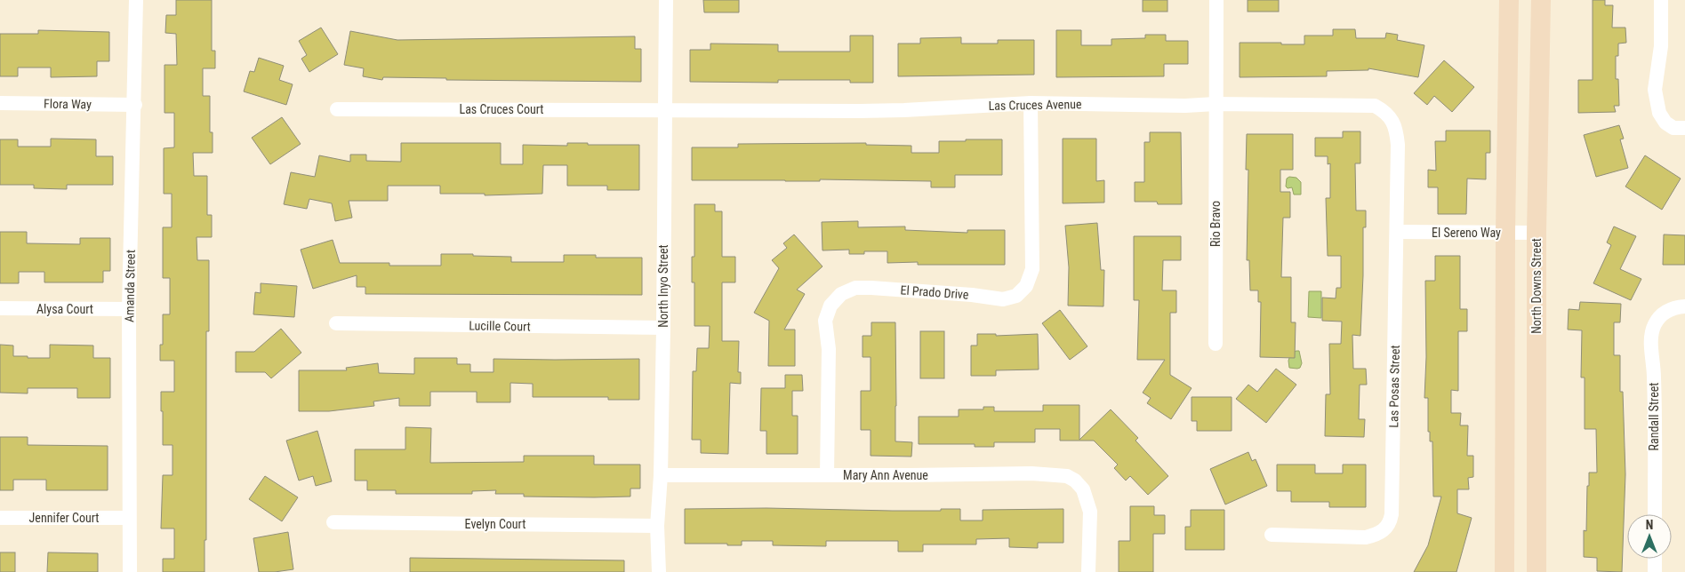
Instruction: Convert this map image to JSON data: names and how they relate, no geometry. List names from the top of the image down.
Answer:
{
  "streets": {
    "main road": ["North Downs Street"],
    "street": [
      "Flora Way",
      "Las Cruces Avenue",
      "Las Cruces Court",
      "Rio Bravo",
      "El Sereno Way",
      "Amanda Street",
      "North Inyo Street",
      "El Prado Drive",
      "Alysa Court",
      "Lucille Court",
      "Las Posas Street",
      "Randall Street",
      "Mary Ann Avenue",
      "Jennifer Court",
      "Evelyn Court"
    ]
  },
  "crossings": [
    ["Flora Way", "Amanda Street"],
    ["Las Cruces Avenue", "Las Cruces Court"],
    ["Las Cruces Avenue", "Rio Bravo"],
    ["Las Cruces Avenue", "North Inyo Street"],
    ["Las Cruces Avenue", "El Prado Drive"],
    ["Las Cruces Avenue", "Las Posas Street"],
    ["Las Cruces Court", "North Inyo Street"],
    ["El Sereno Way", "North Downs Street"],
    ["El Sereno Way", "Las Posas Street"],
    ["Amanda Street", "Alysa Court"],
    ["Amanda Street", "Jennifer Court"],
    ["North Inyo Street", "Lucille Court"],
    ["North Inyo Street", "Mary Ann Avenue"],
    ["North Inyo Street", "Evelyn Court"],
    ["El Prado Drive", "Mary Ann Avenue"]
  ],
  "north": "top"
}
